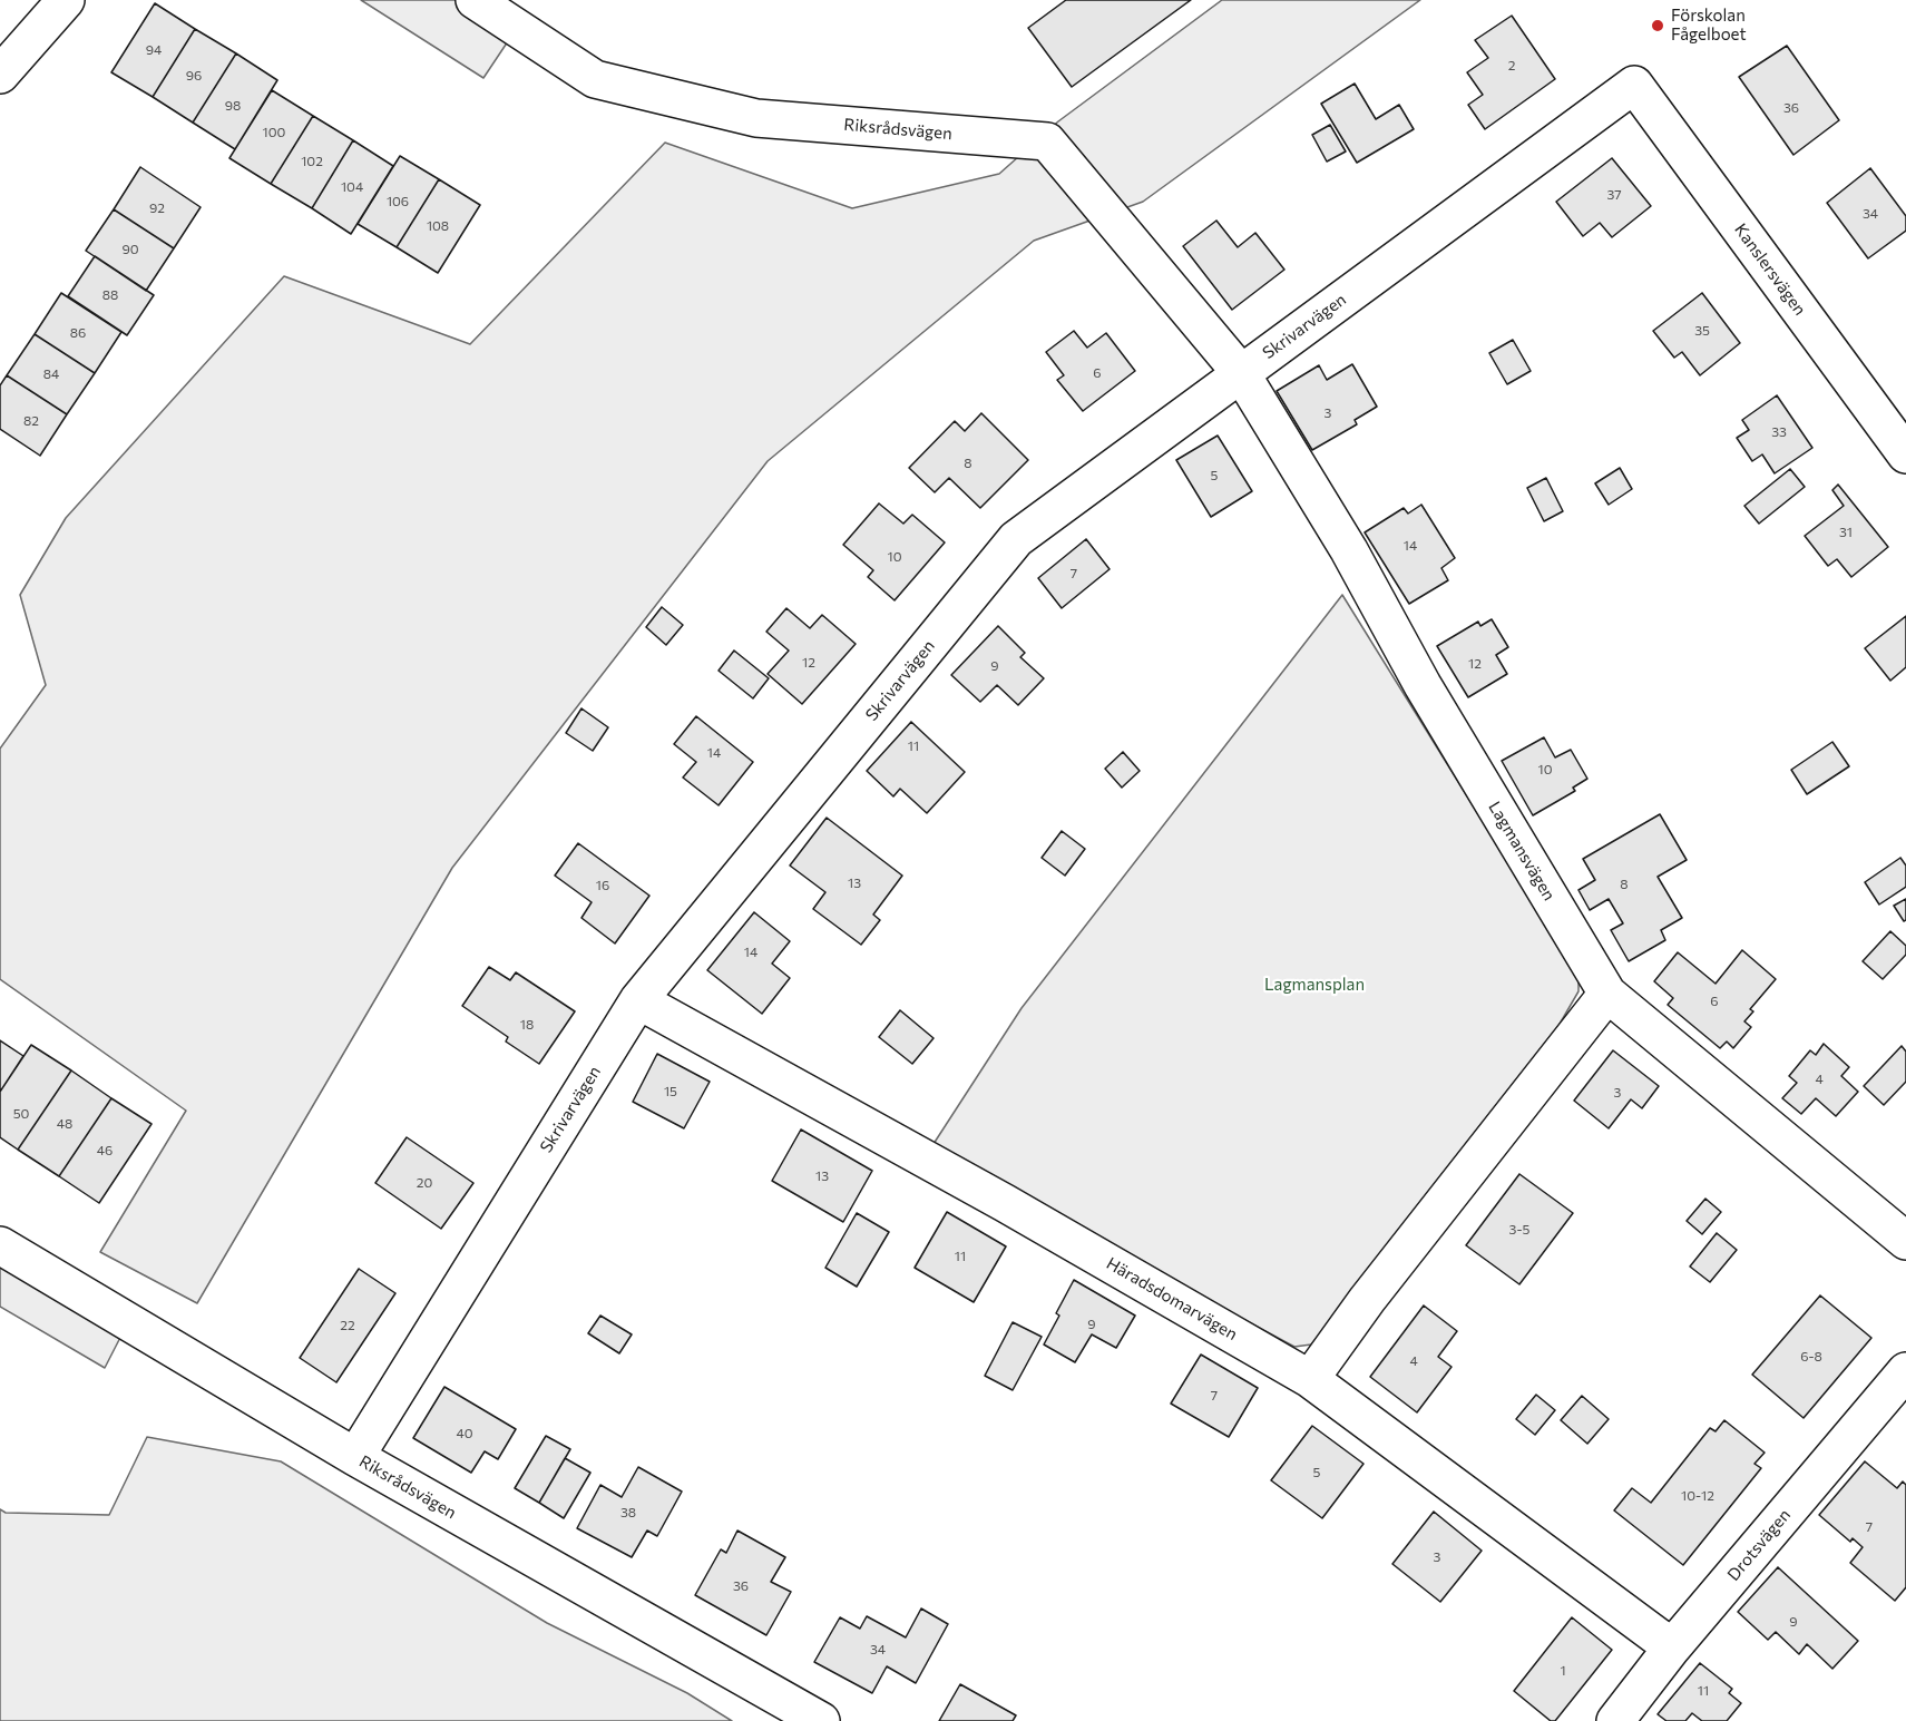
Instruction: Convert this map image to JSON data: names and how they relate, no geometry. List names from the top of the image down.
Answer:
{
  "streets": {
    "street": [
      "Riksrådsvägen",
      "Kanslersvägen",
      "Skrivarvägen",
      "Lagmansvägen",
      "Häradsdomarvägen",
      "Drotsvägen"
    ]
  },
  "crossings": [
    ["Riksrådsvägen", "Skrivarvägen"],
    ["Riksrådsvägen", "Lagmansvägen"],
    ["Kanslersvägen", "Skrivarvägen"],
    ["Skrivarvägen", "Lagmansvägen"],
    ["Skrivarvägen", "Häradsdomarvägen"],
    ["Häradsdomarvägen", "Drotsvägen"]
  ],
  "parks": ["Lagmansplan"],
  "places": ["Förskolan Fågelboet"],
  "house_numbers": [
    "94",
    "2",
    "96",
    "98",
    "36",
    "100",
    "102",
    "104",
    "37",
    "106",
    "92",
    "34",
    "108",
    "90",
    "88",
    "35",
    "86",
    "6",
    "84",
    "3",
    "82",
    "33",
    "8",
    "5",
    "31",
    "14",
    "10",
    "7",
    "12",
    "12",
    "9",
    "11",
    "14",
    "10",
    "13",
    "8",
    "16",
    "14",
    "6",
    "18",
    "4",
    "15",
    "3",
    "50",
    "48",
    "46",
    "13",
    "20",
    "3-5",
    "11",
    "9",
    "22",
    "6-8",
    "4",
    "7",
    "40",
    "5",
    "10-12",
    "38",
    "7",
    "3",
    "36",
    "9",
    "34",
    "1",
    "11"
  ]
}
